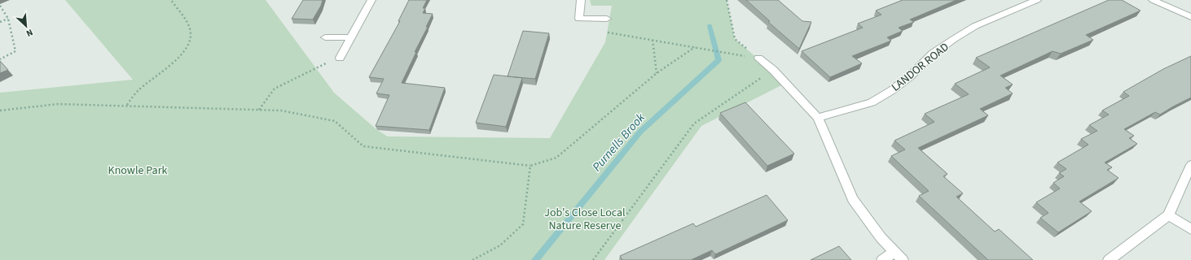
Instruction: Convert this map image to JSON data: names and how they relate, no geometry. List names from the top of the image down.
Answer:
{
  "streets": {
    "street": ["LANDOR ROAD"]
  },
  "water": ["Purnells Brook"],
  "parks": ["Knowle Park", "Job's Close Local Nature Reserve"],
  "north": "bottom right"
}
